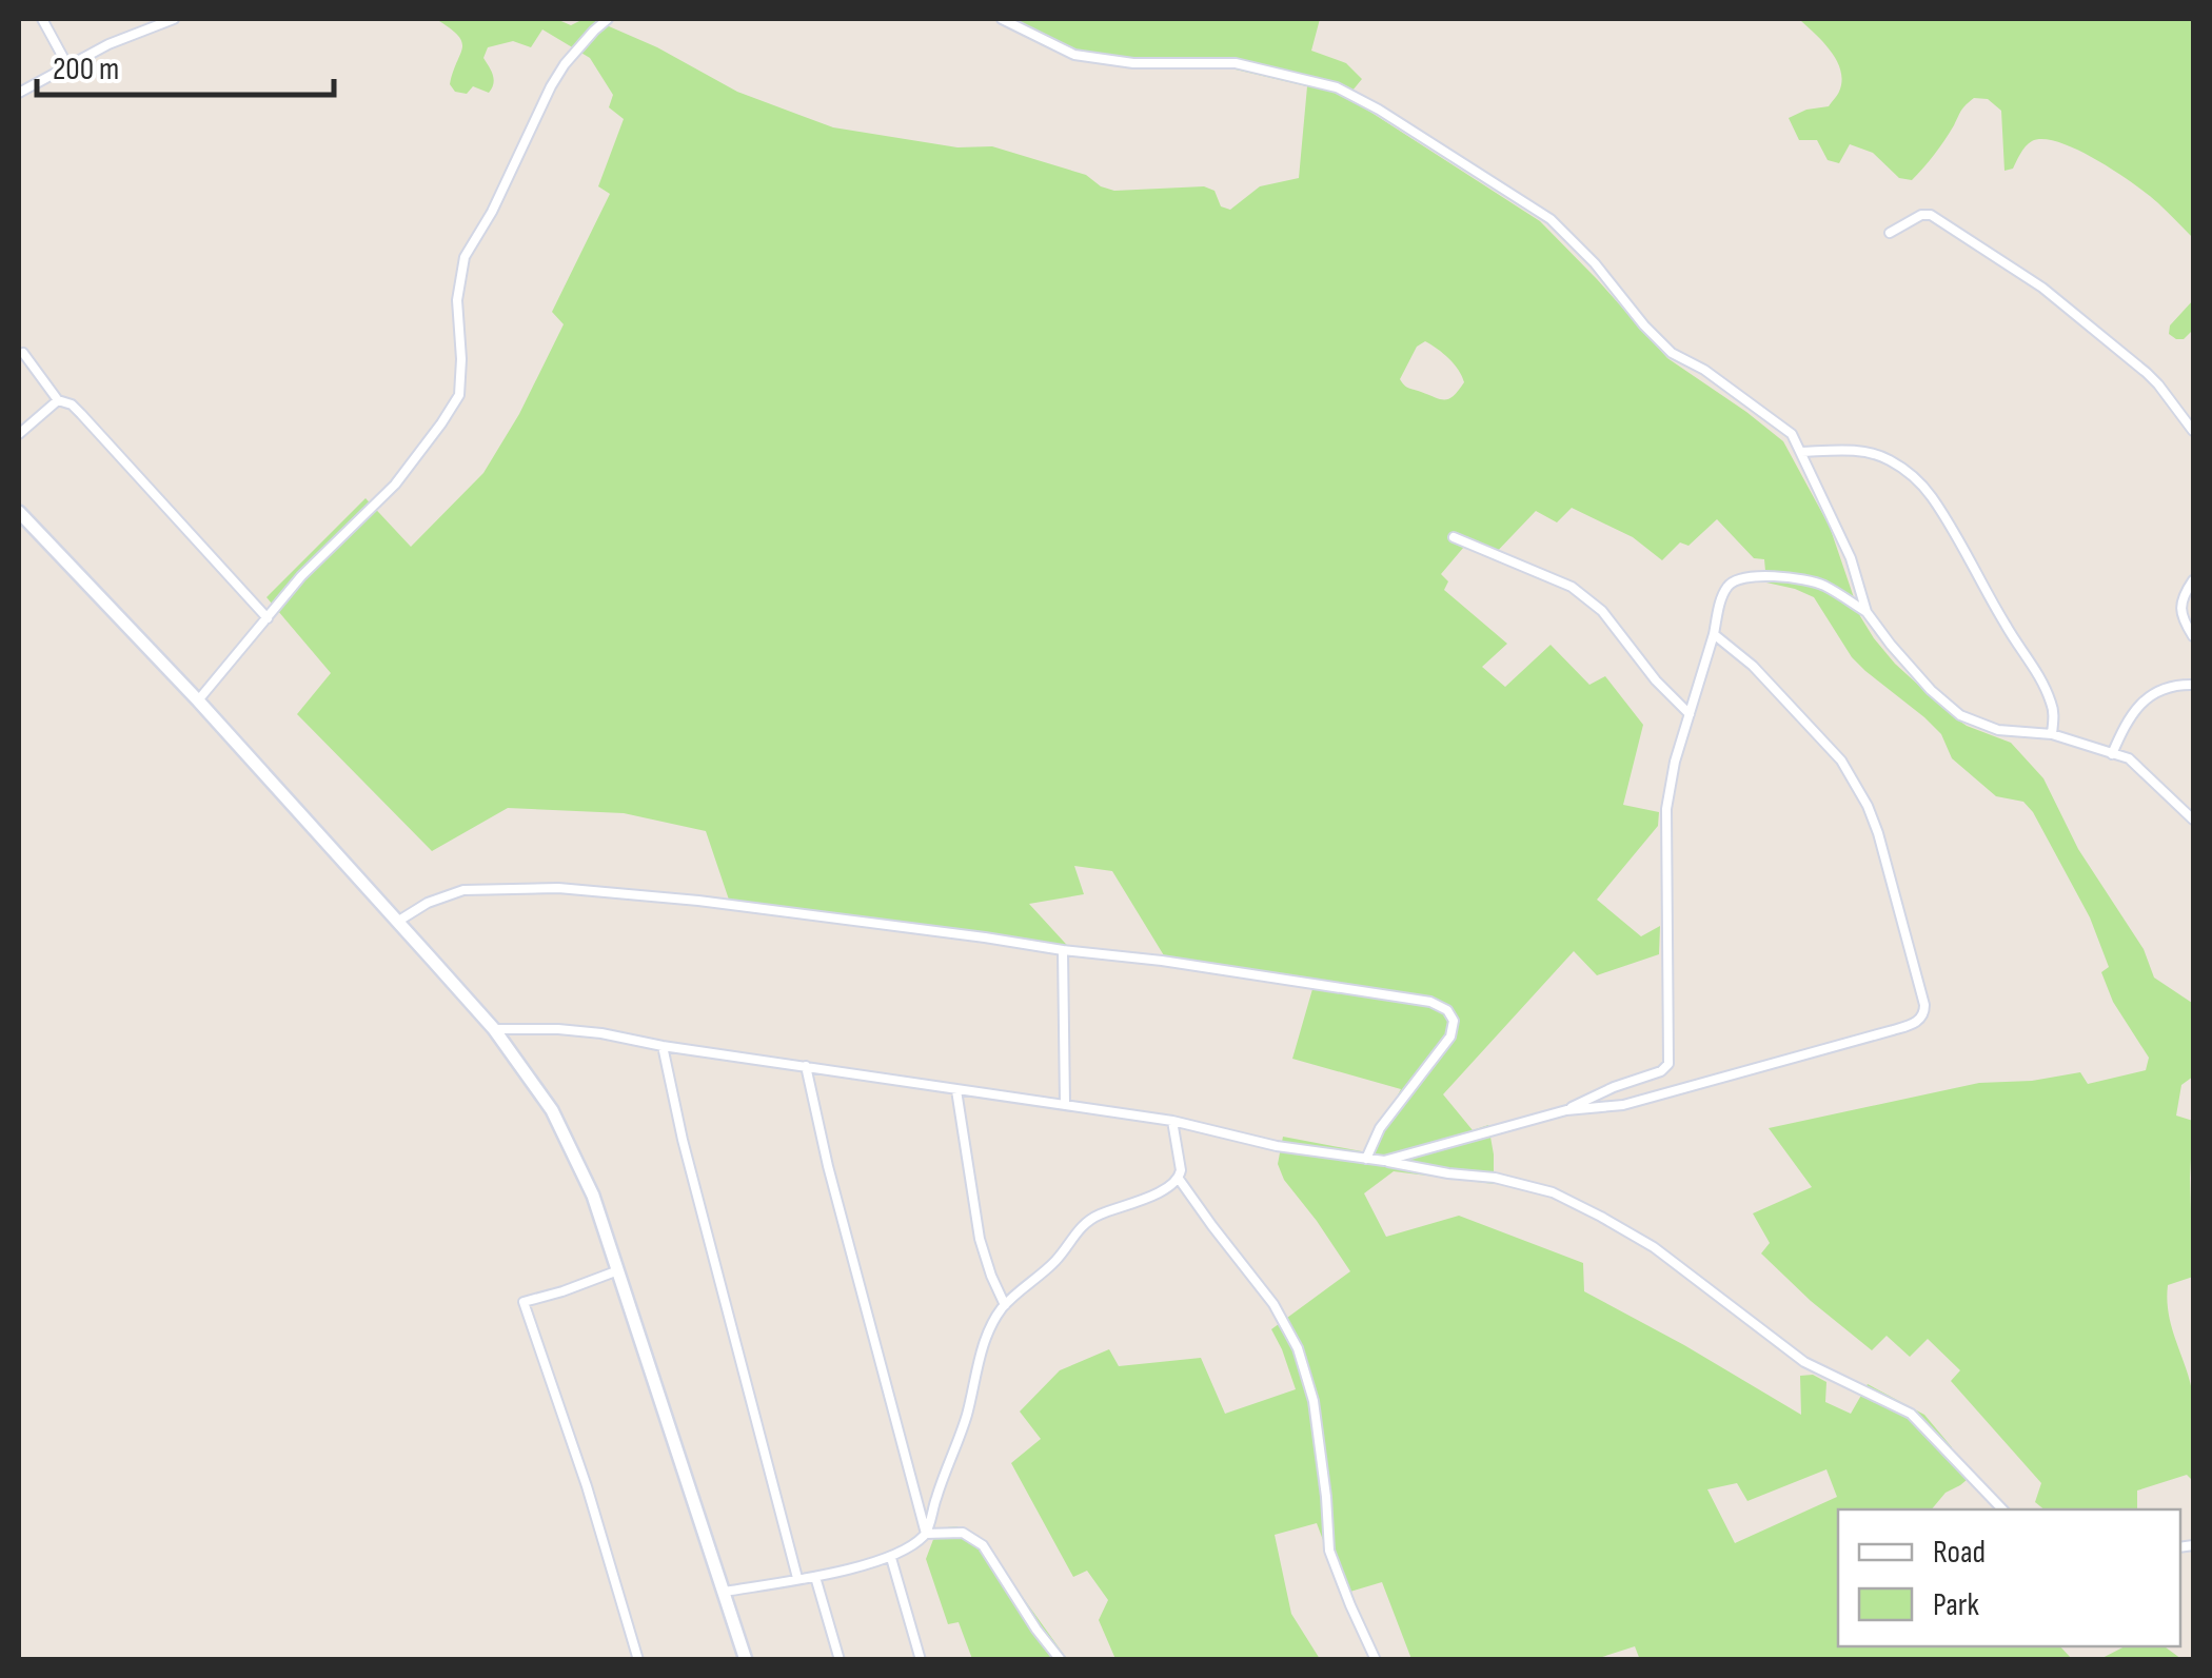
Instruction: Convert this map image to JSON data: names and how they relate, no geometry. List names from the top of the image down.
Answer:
{
  "legend": ["Road", "Park"],
  "scale_bar": "200 m"
}
